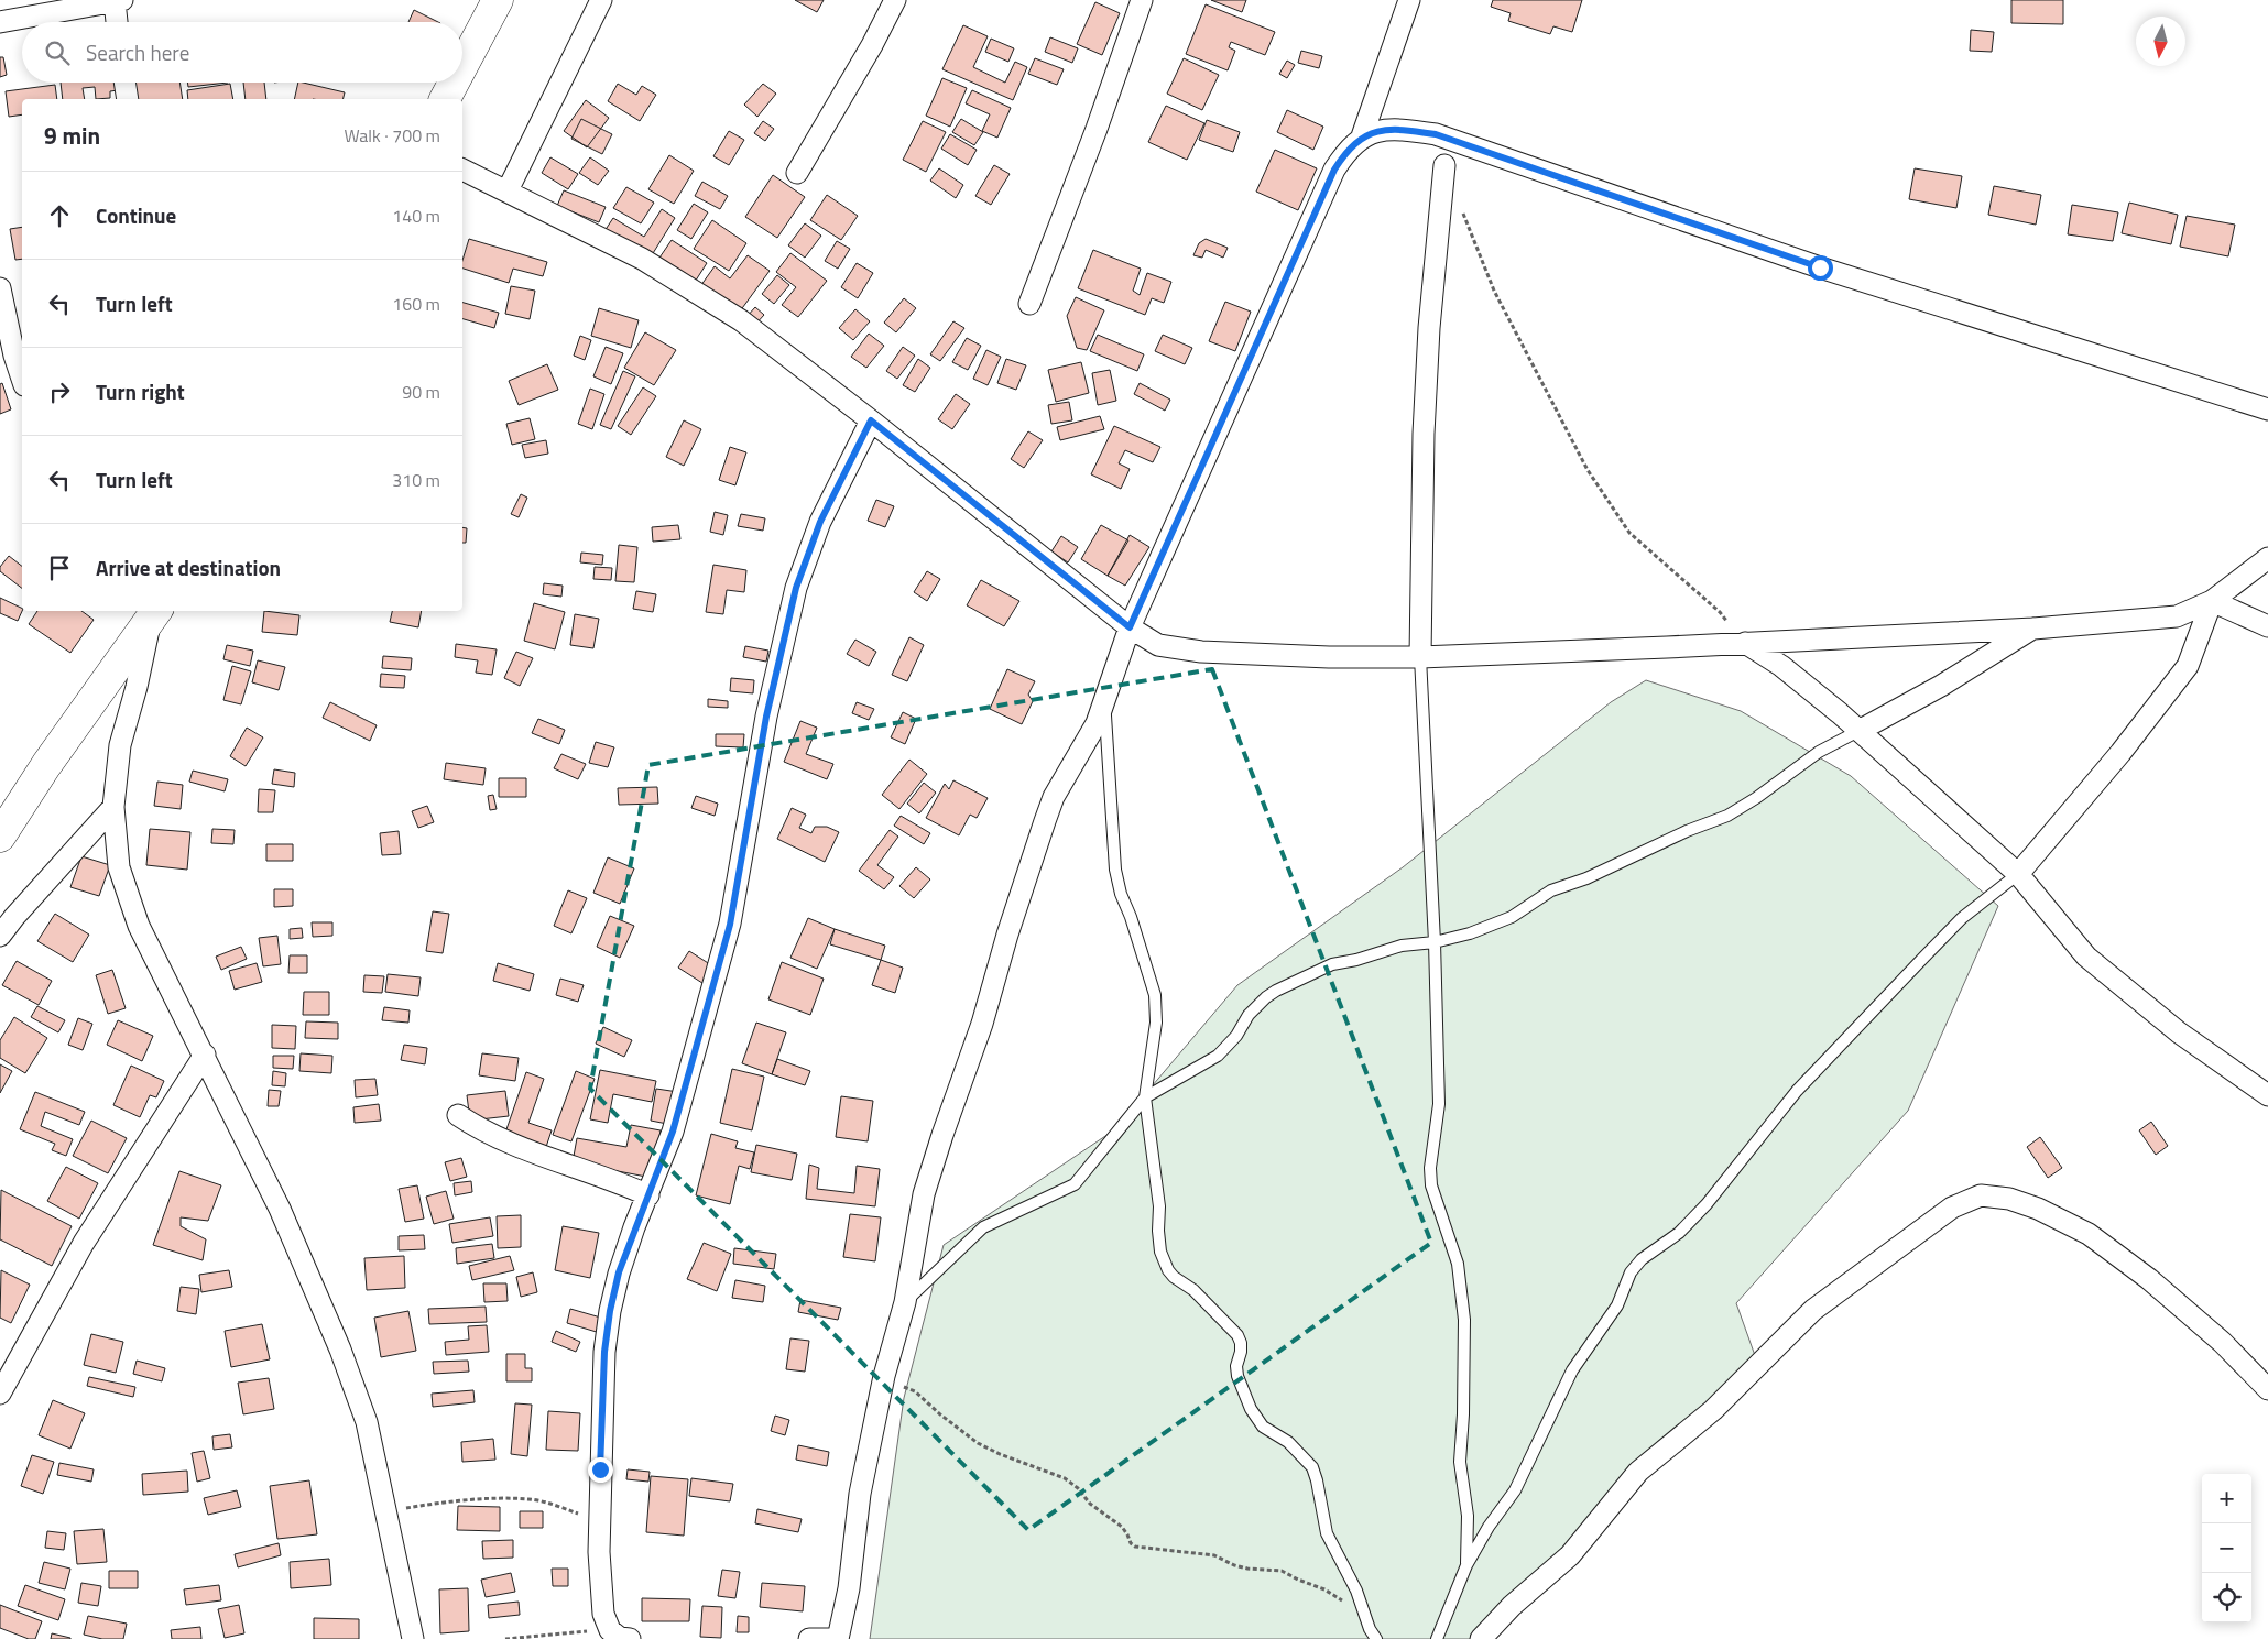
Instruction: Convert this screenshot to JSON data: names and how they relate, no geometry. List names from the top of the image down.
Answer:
{
  "north": "bottom",
  "page": {
    "search": "Search here",
    "heading": ["9 min", "Walk · 700 m"],
    "list": [
      ["Continue", "140 m"],
      ["Turn left", "160 m"],
      ["Turn right", "90 m"],
      ["Turn left", "310 m"],
      "Arrive at destination"
    ],
    "map_buttons": ["+", "−"]
  }
}
